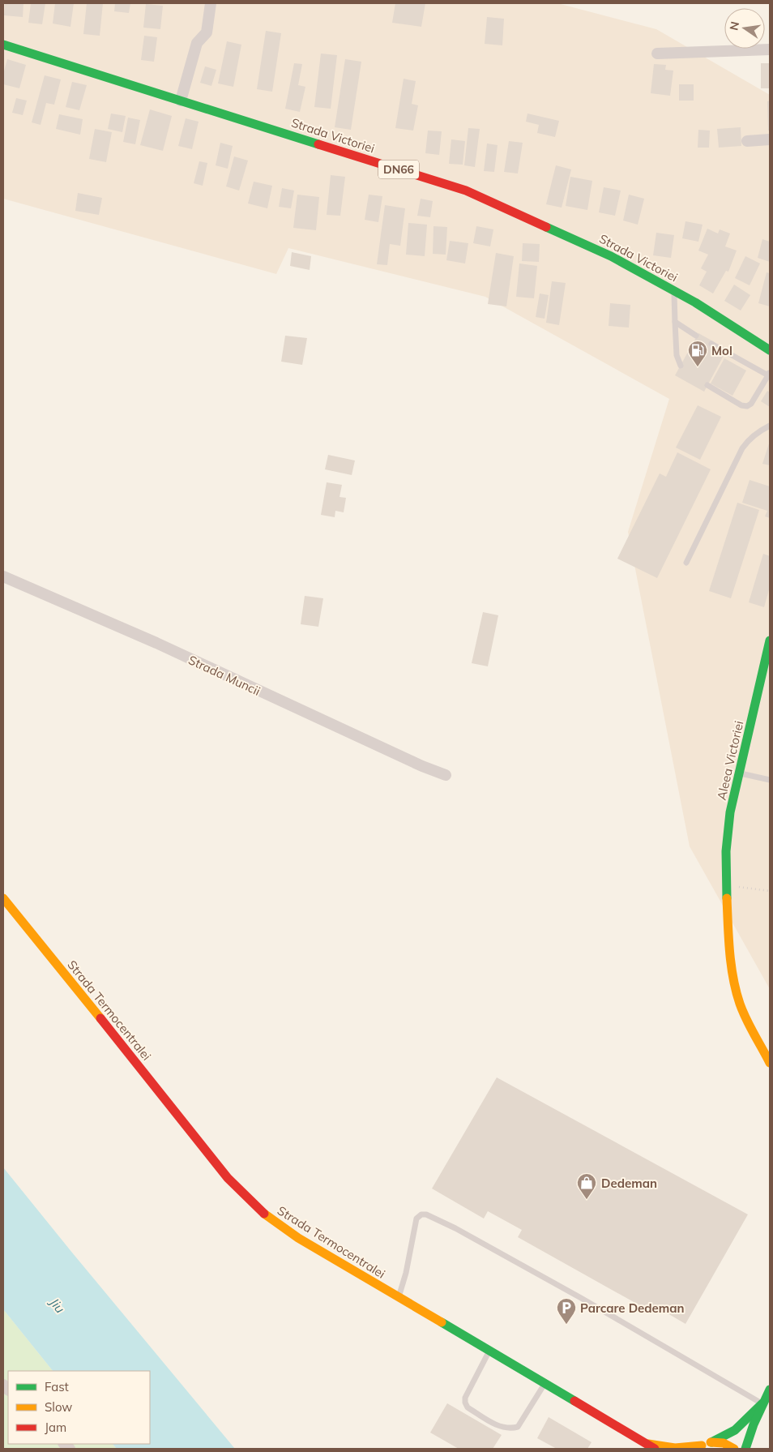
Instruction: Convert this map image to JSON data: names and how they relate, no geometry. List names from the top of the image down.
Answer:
{
  "streets": {
    "street": [
      "Strada Victoriei",
      "DN66",
      "Strada Muncii",
      "Aleea Victoriei",
      "Strada Termocentralei"
    ]
  },
  "water": ["Jiu"],
  "places": {
    "fuel station": ["Mol"],
    "shop": ["Dedeman"],
    "parking": ["Parcare Dedeman"]
  },
  "legend": ["Fast", "Slow", "Jam"],
  "north": "left"
}
